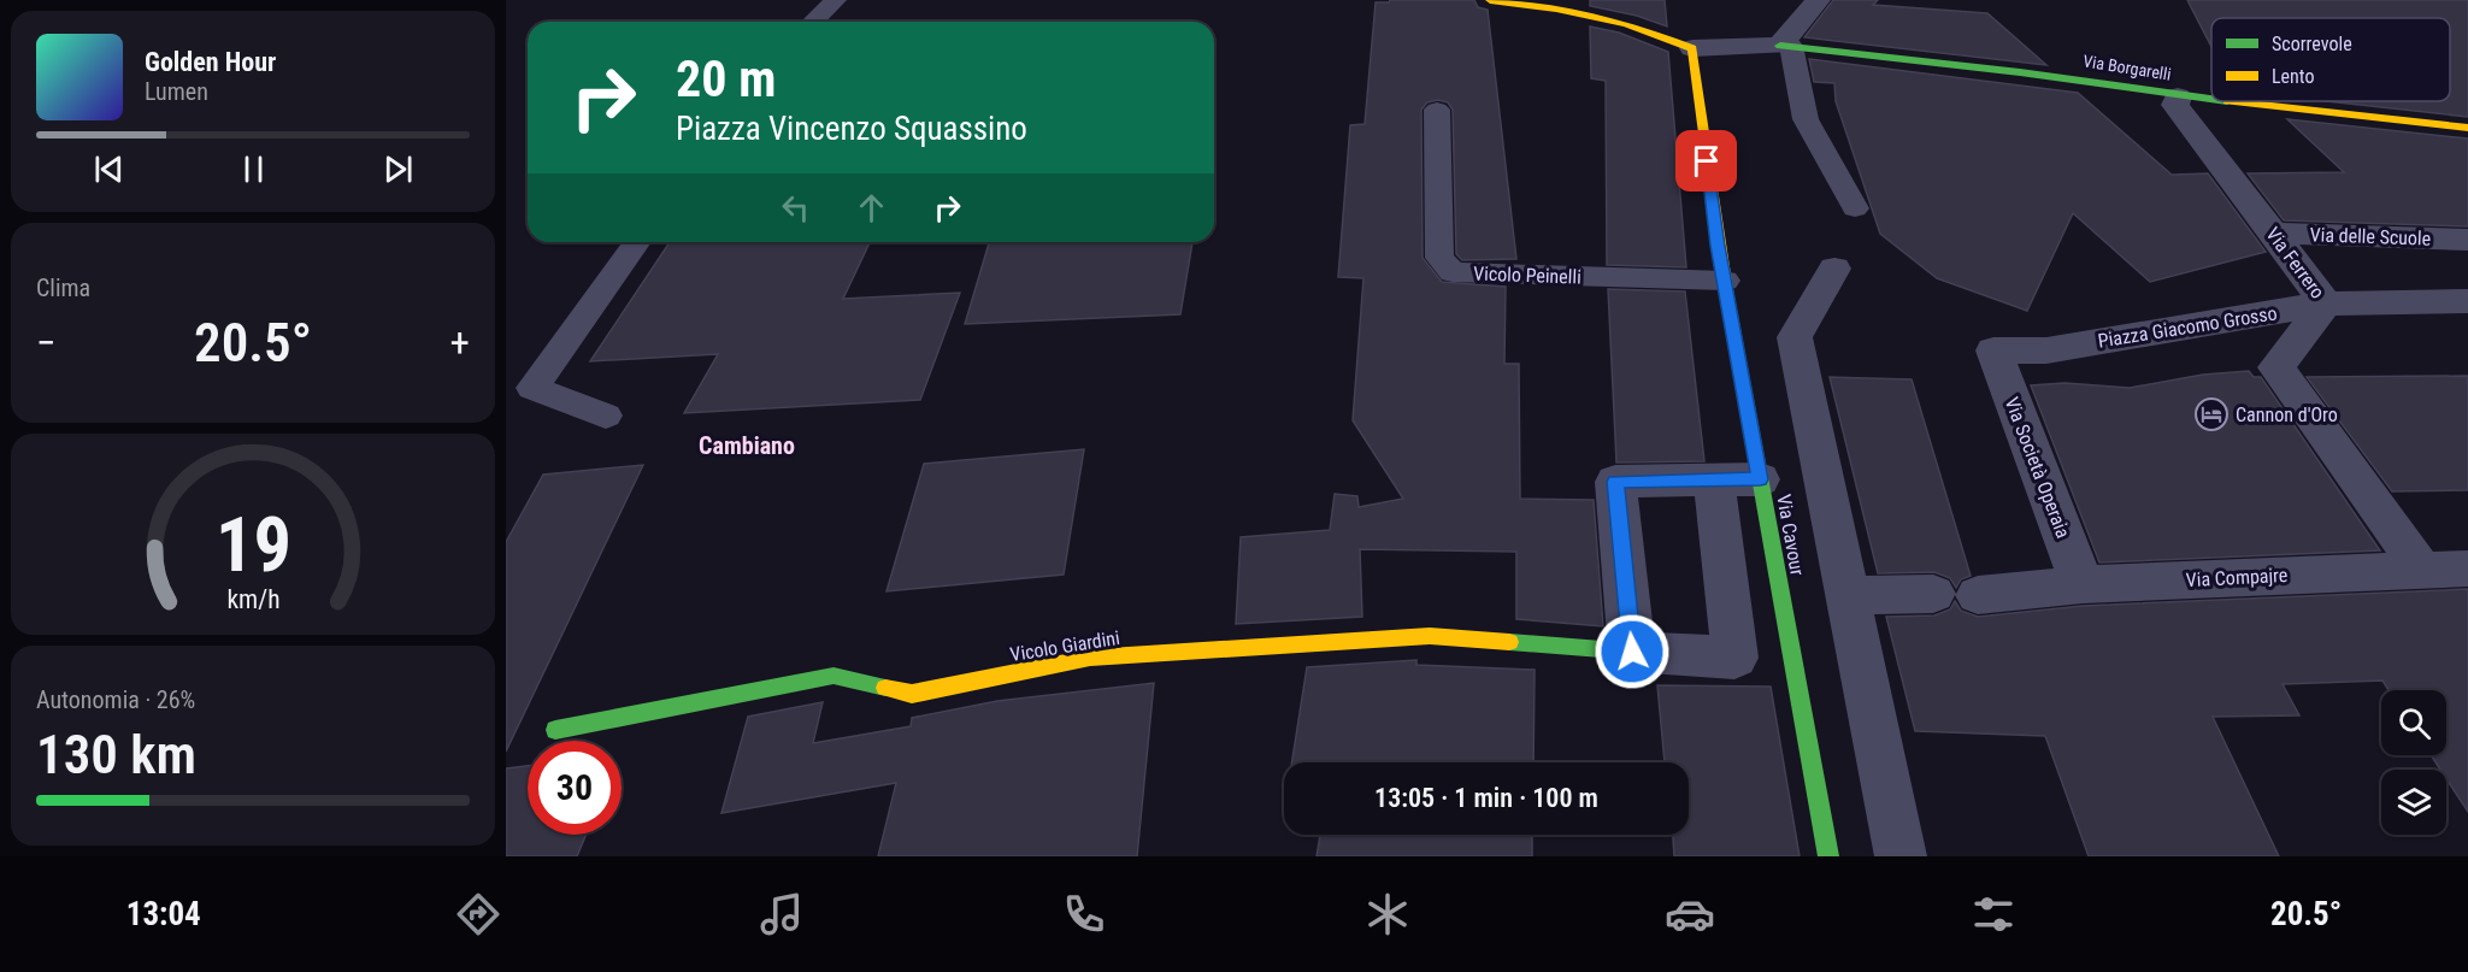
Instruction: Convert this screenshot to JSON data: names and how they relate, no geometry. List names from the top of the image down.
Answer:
{
  "streets": {
    "street": [
      "Via Borgarelli",
      "Via delle Scuole",
      "Via Ferrero",
      "Piazza Giacomo Grosso",
      "Via Società Operaia",
      "Via Cavour",
      "Via Compajre",
      "Vicolo Giardini"
    ],
    "lane": ["Vicolo Peinelli"]
  },
  "crossings": [
    ["Via Borgarelli", "Via Ferrero"],
    ["Via delle Scuole", "Via Ferrero"],
    ["Via Ferrero", "Piazza Giacomo Grosso"],
    ["Via Ferrero", "Via Compajre"],
    ["Vicolo Peinelli", "Via Cavour"],
    ["Piazza Giacomo Grosso", "Via Società Operaia"],
    ["Via Società Operaia", "Via Compajre"]
  ],
  "districts": ["Cambiano"],
  "places": {
    "hotel": ["Cannon d'Oro"]
  },
  "legend": ["Scorrevole", "Lento"],
  "page": {
    "turn": ["20 m", "Piazza Vincenzo Squassino"],
    "song": ["Golden Hour", "Lumen"],
    "tile": [
      "Clima",
      ["Autonomia · 26%", "130 km"]
    ],
    "heat": ["−", "20.5°", "+"],
    "limit": "30",
    "trip": "13:05 · 1 min · 100 m",
    "tabs": ["13:04", "20.5°"],
    "gauge": ["19", "km/h"]
  }
}
